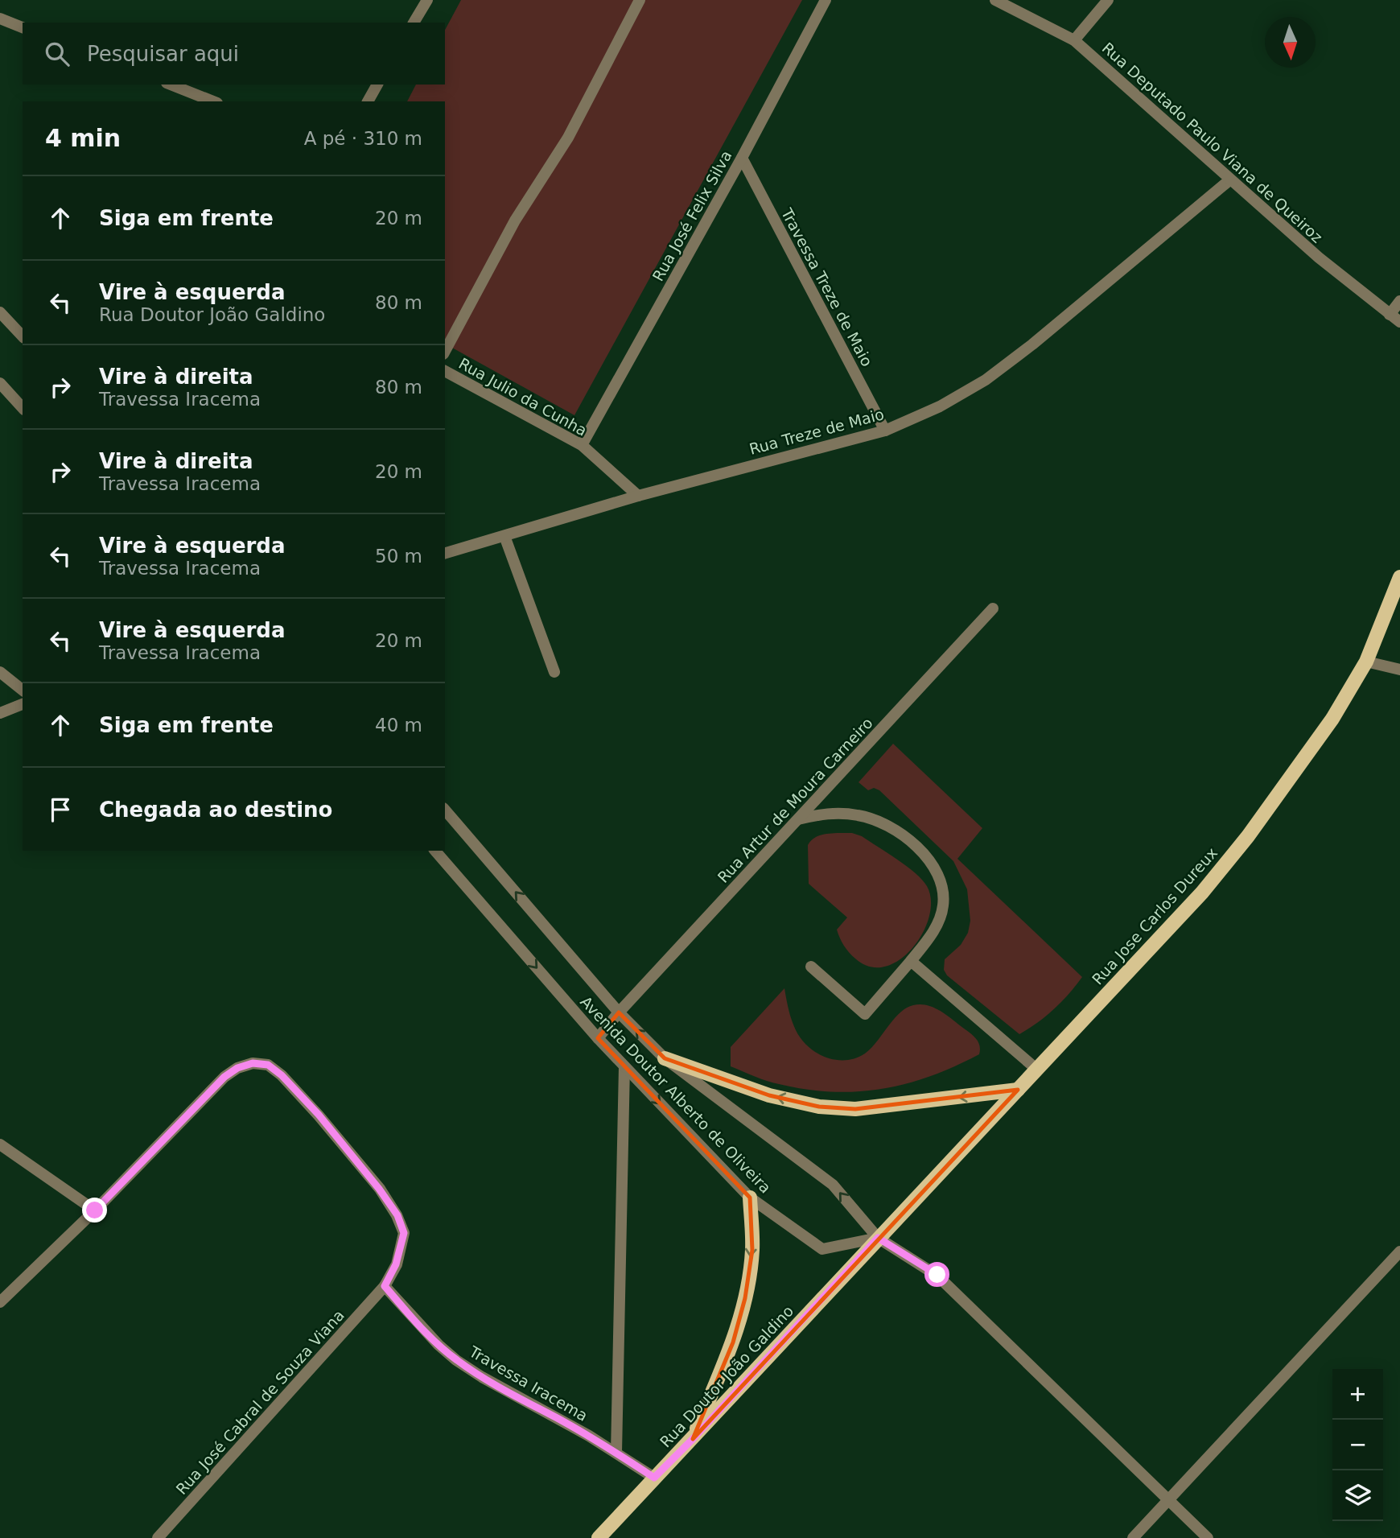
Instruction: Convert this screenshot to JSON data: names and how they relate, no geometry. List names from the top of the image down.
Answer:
{
  "streets": {
    "main road": ["Rua Jose Carlos Dureux", "Rua Doutor João Galdino"],
    "street": [
      "Rua Deputado Paulo Viana de Queiroz",
      "Rua José Felix Silva",
      "Travessa Treze de Maio",
      "Rua Julio da Cunha",
      "Rua Treze de Maio",
      "Rua Artur de Moura Carneiro",
      "Avenida Doutor Alberto de Oliveira",
      "Travessa Iracema",
      "Rua José Cabral de Souza Viana"
    ]
  },
  "crossings": [
    ["Rua Deputado Paulo Viana de Queiroz", "Rua Treze de Maio"],
    ["Rua José Felix Silva", "Travessa Treze de Maio"],
    ["Rua José Felix Silva", "Rua Julio da Cunha"],
    ["Travessa Treze de Maio", "Rua Treze de Maio"],
    ["Rua Julio da Cunha", "Rua Treze de Maio"],
    ["Rua Artur de Moura Carneiro", "Avenida Doutor Alberto de Oliveira"],
    ["Rua Jose Carlos Dureux", "Avenida Doutor Alberto de Oliveira"],
    ["Rua Jose Carlos Dureux", "Rua Doutor João Galdino"],
    ["Avenida Doutor Alberto de Oliveira", "Rua Doutor João Galdino"],
    ["Rua Doutor João Galdino", "Travessa Iracema"],
    ["Travessa Iracema", "Rua José Cabral de Souza Viana"]
  ],
  "north": "bottom",
  "page": {
    "search": "Pesquisar aqui",
    "heading": ["4 min", "A pé · 310 m"],
    "list": [
      ["Siga em frente", "20 m"],
      ["Vire à esquerda", "Rua Doutor João Galdino", "80 m"],
      ["Vire à direita", "Travessa Iracema", "80 m"],
      ["Vire à direita", "Travessa Iracema", "20 m"],
      ["Vire à esquerda", "Travessa Iracema", "50 m"],
      ["Vire à esquerda", "Travessa Iracema", "20 m"],
      ["Siga em frente", "40 m"],
      "Chegada ao destino"
    ],
    "map_buttons": ["+", "−"]
  }
}
